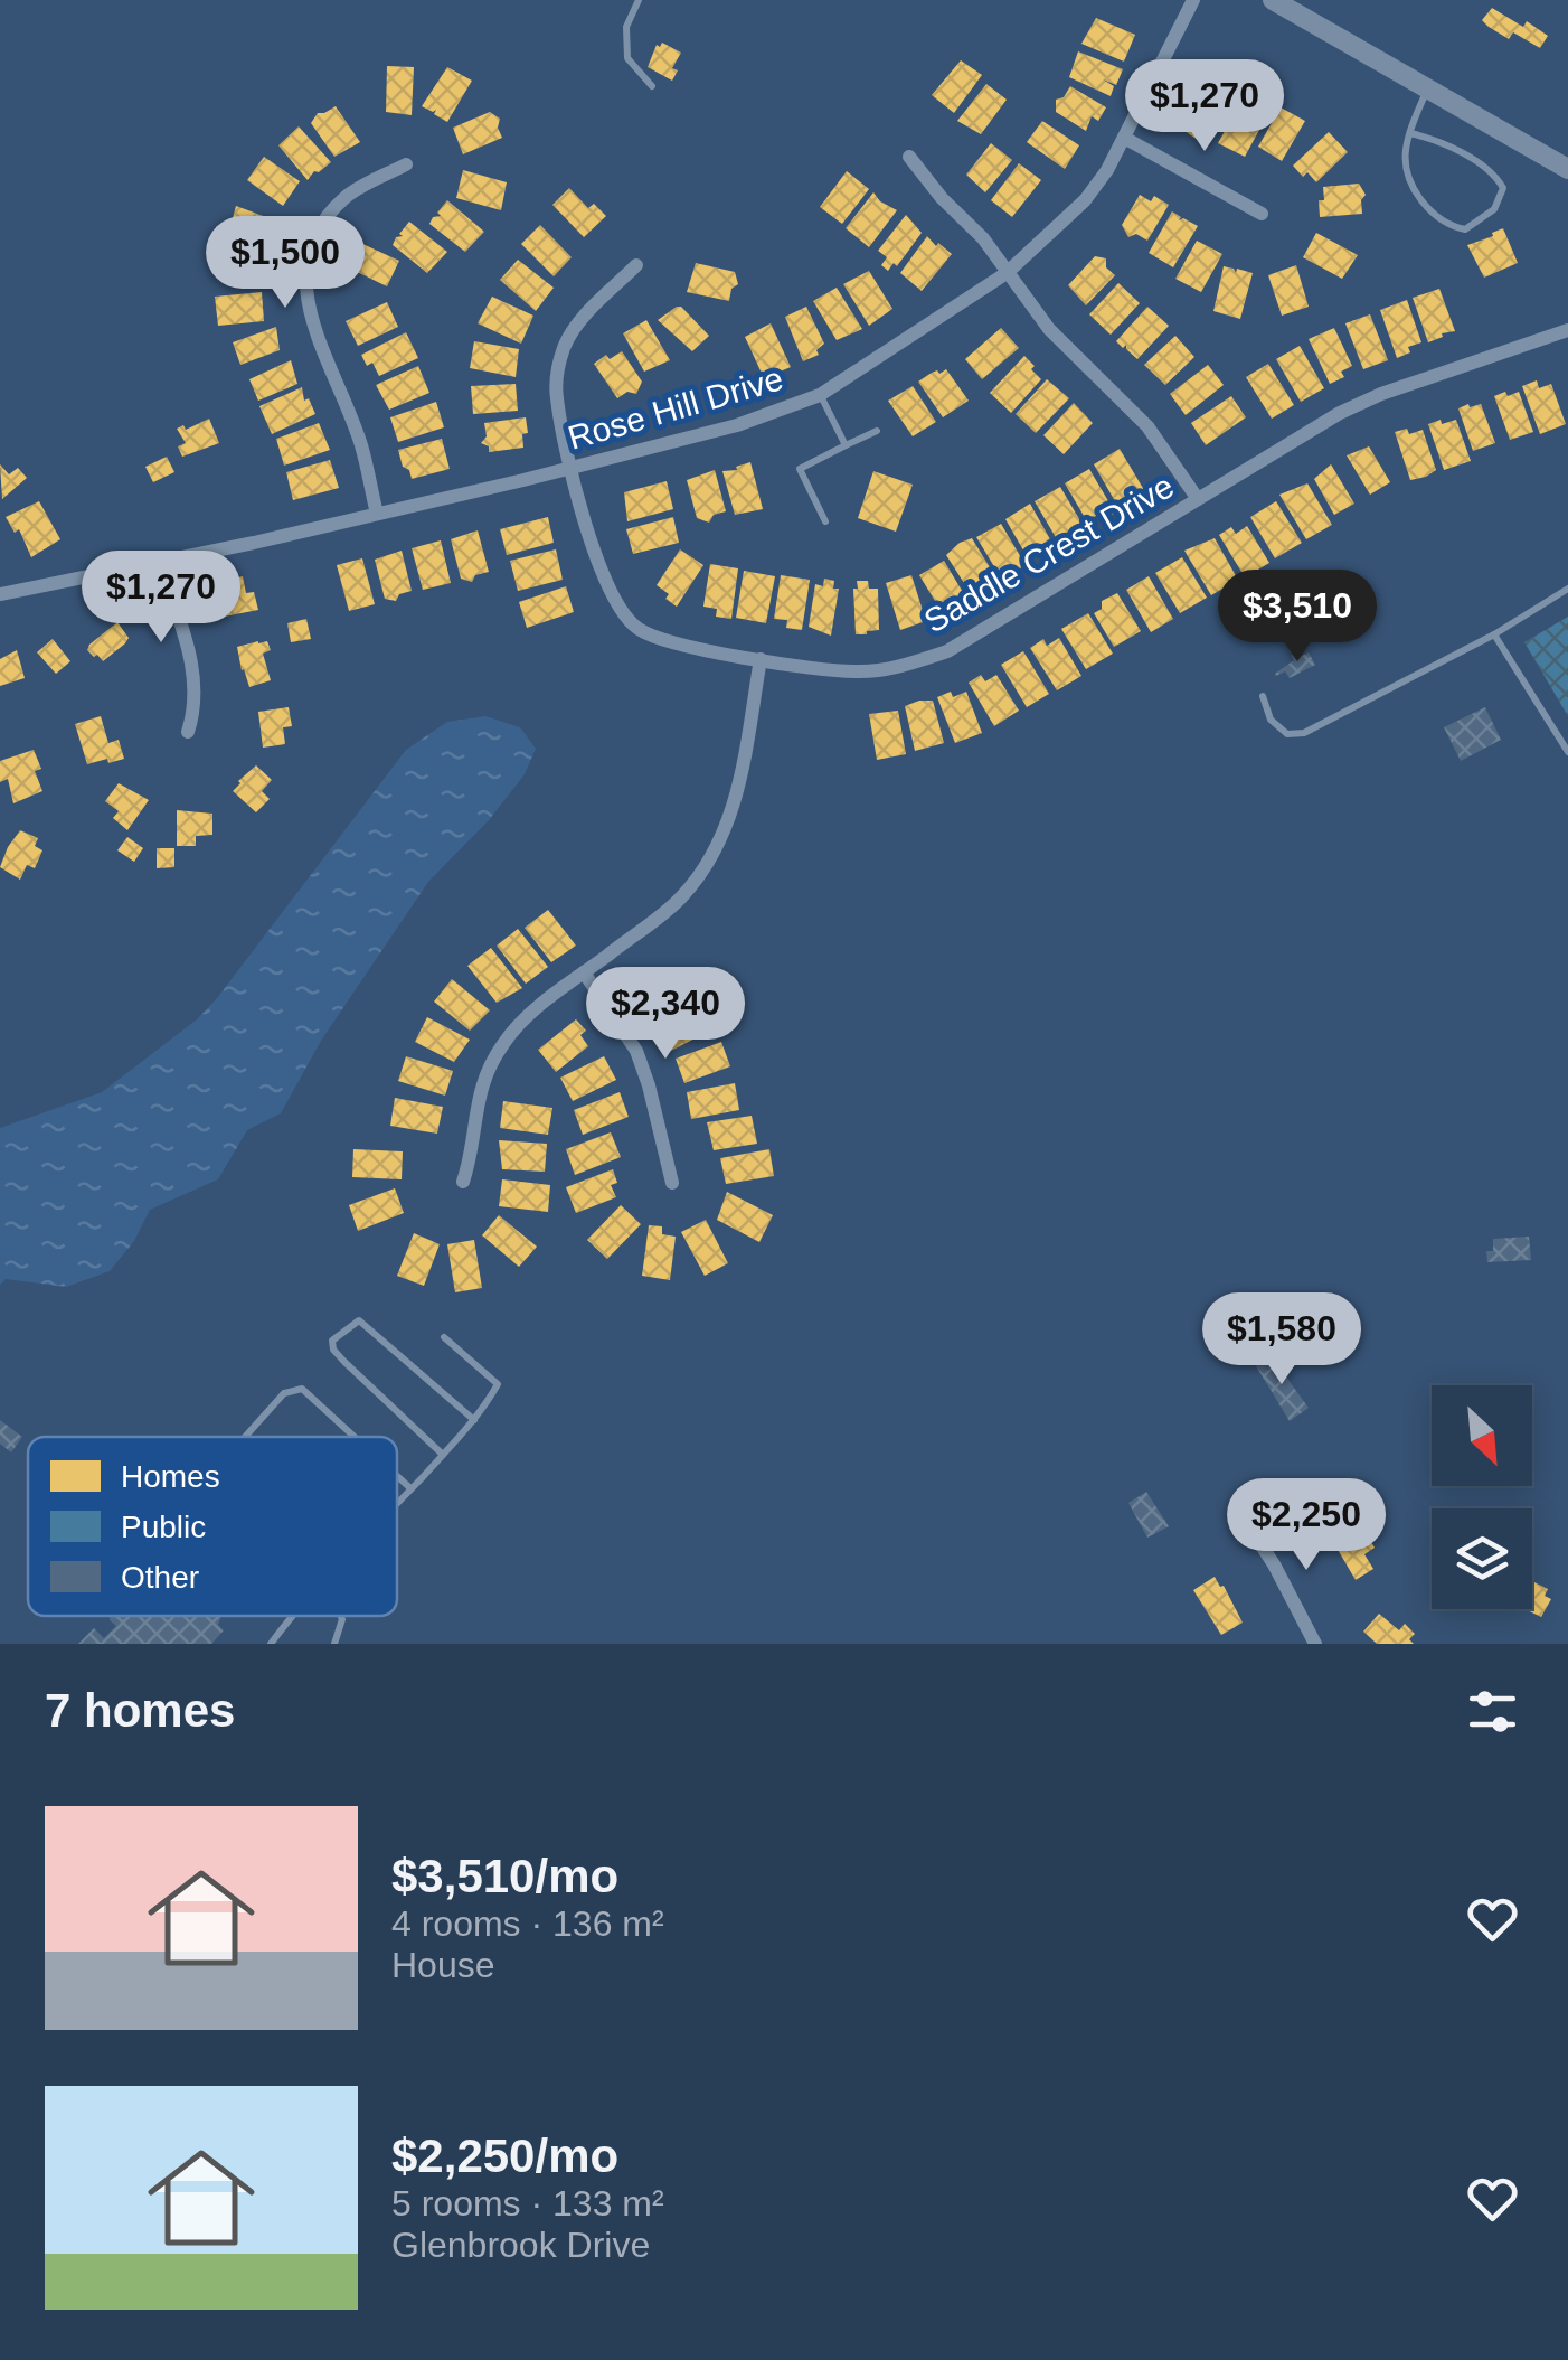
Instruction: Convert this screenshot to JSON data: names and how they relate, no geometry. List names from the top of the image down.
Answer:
{
  "streets": {
    "street": ["Rose Hill Drive", "Saddle Crest Drive"]
  },
  "crossings": [
    ["Rose Hill Drive", "Saddle Crest Drive"]
  ],
  "legend": ["Homes", "Public", "Other"],
  "north": "bottom right",
  "page": {
    "price": [
      "$1,270",
      "$1,500",
      "$1,270",
      "$3,510",
      "$2,340",
      "$1,580",
      "$2,250"
    ],
    "heading": "7 homes",
    "list": [
      {
        "name": "$3,510/mo",
        "note": "4 rooms · 136 m² · House"
      },
      {
        "name": "$2,250/mo",
        "note": "5 rooms · 133 m² · Glenbrook Drive"
      }
    ]
  }
}
